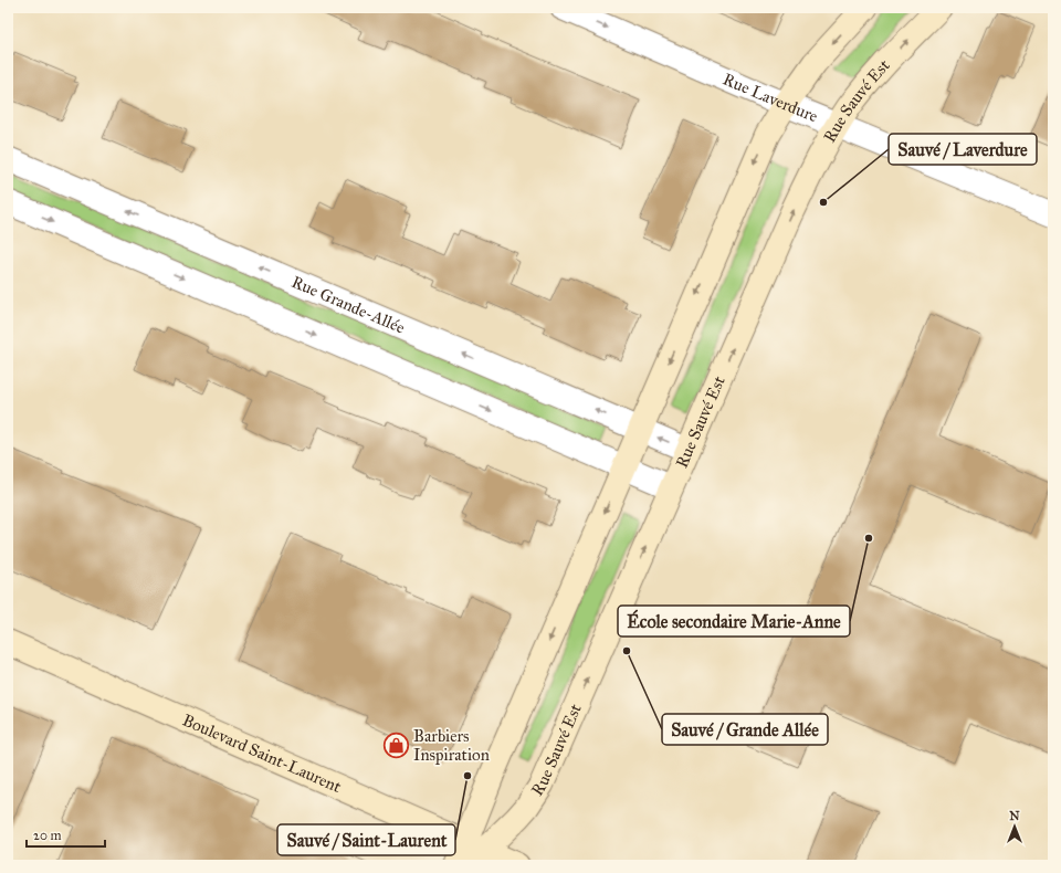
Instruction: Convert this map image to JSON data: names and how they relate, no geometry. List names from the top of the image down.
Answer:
{
  "streets": {
    "main road": ["Rue Sauvé Est", "Boulevard Saint-Laurent"],
    "street": ["Rue Laverdure", "Rue Grande-Allée"]
  },
  "crossings": [
    ["Rue Laverdure", "Rue Sauvé Est"],
    ["Rue Sauvé Est", "Rue Grande-Allée"],
    ["Rue Sauvé Est", "Boulevard Saint-Laurent"]
  ],
  "one_way": ["Rue Laverdure"],
  "places": {
    "other": [
      "Sauvé / Laverdure",
      "École secondaire Marie-Anne",
      "Sauvé / Grande Allée",
      "Sauvé / Saint-Laurent"
    ],
    "shop": ["Barbiers Inspiration"]
  },
  "scale_bar": "20 m",
  "north": "top"
}
